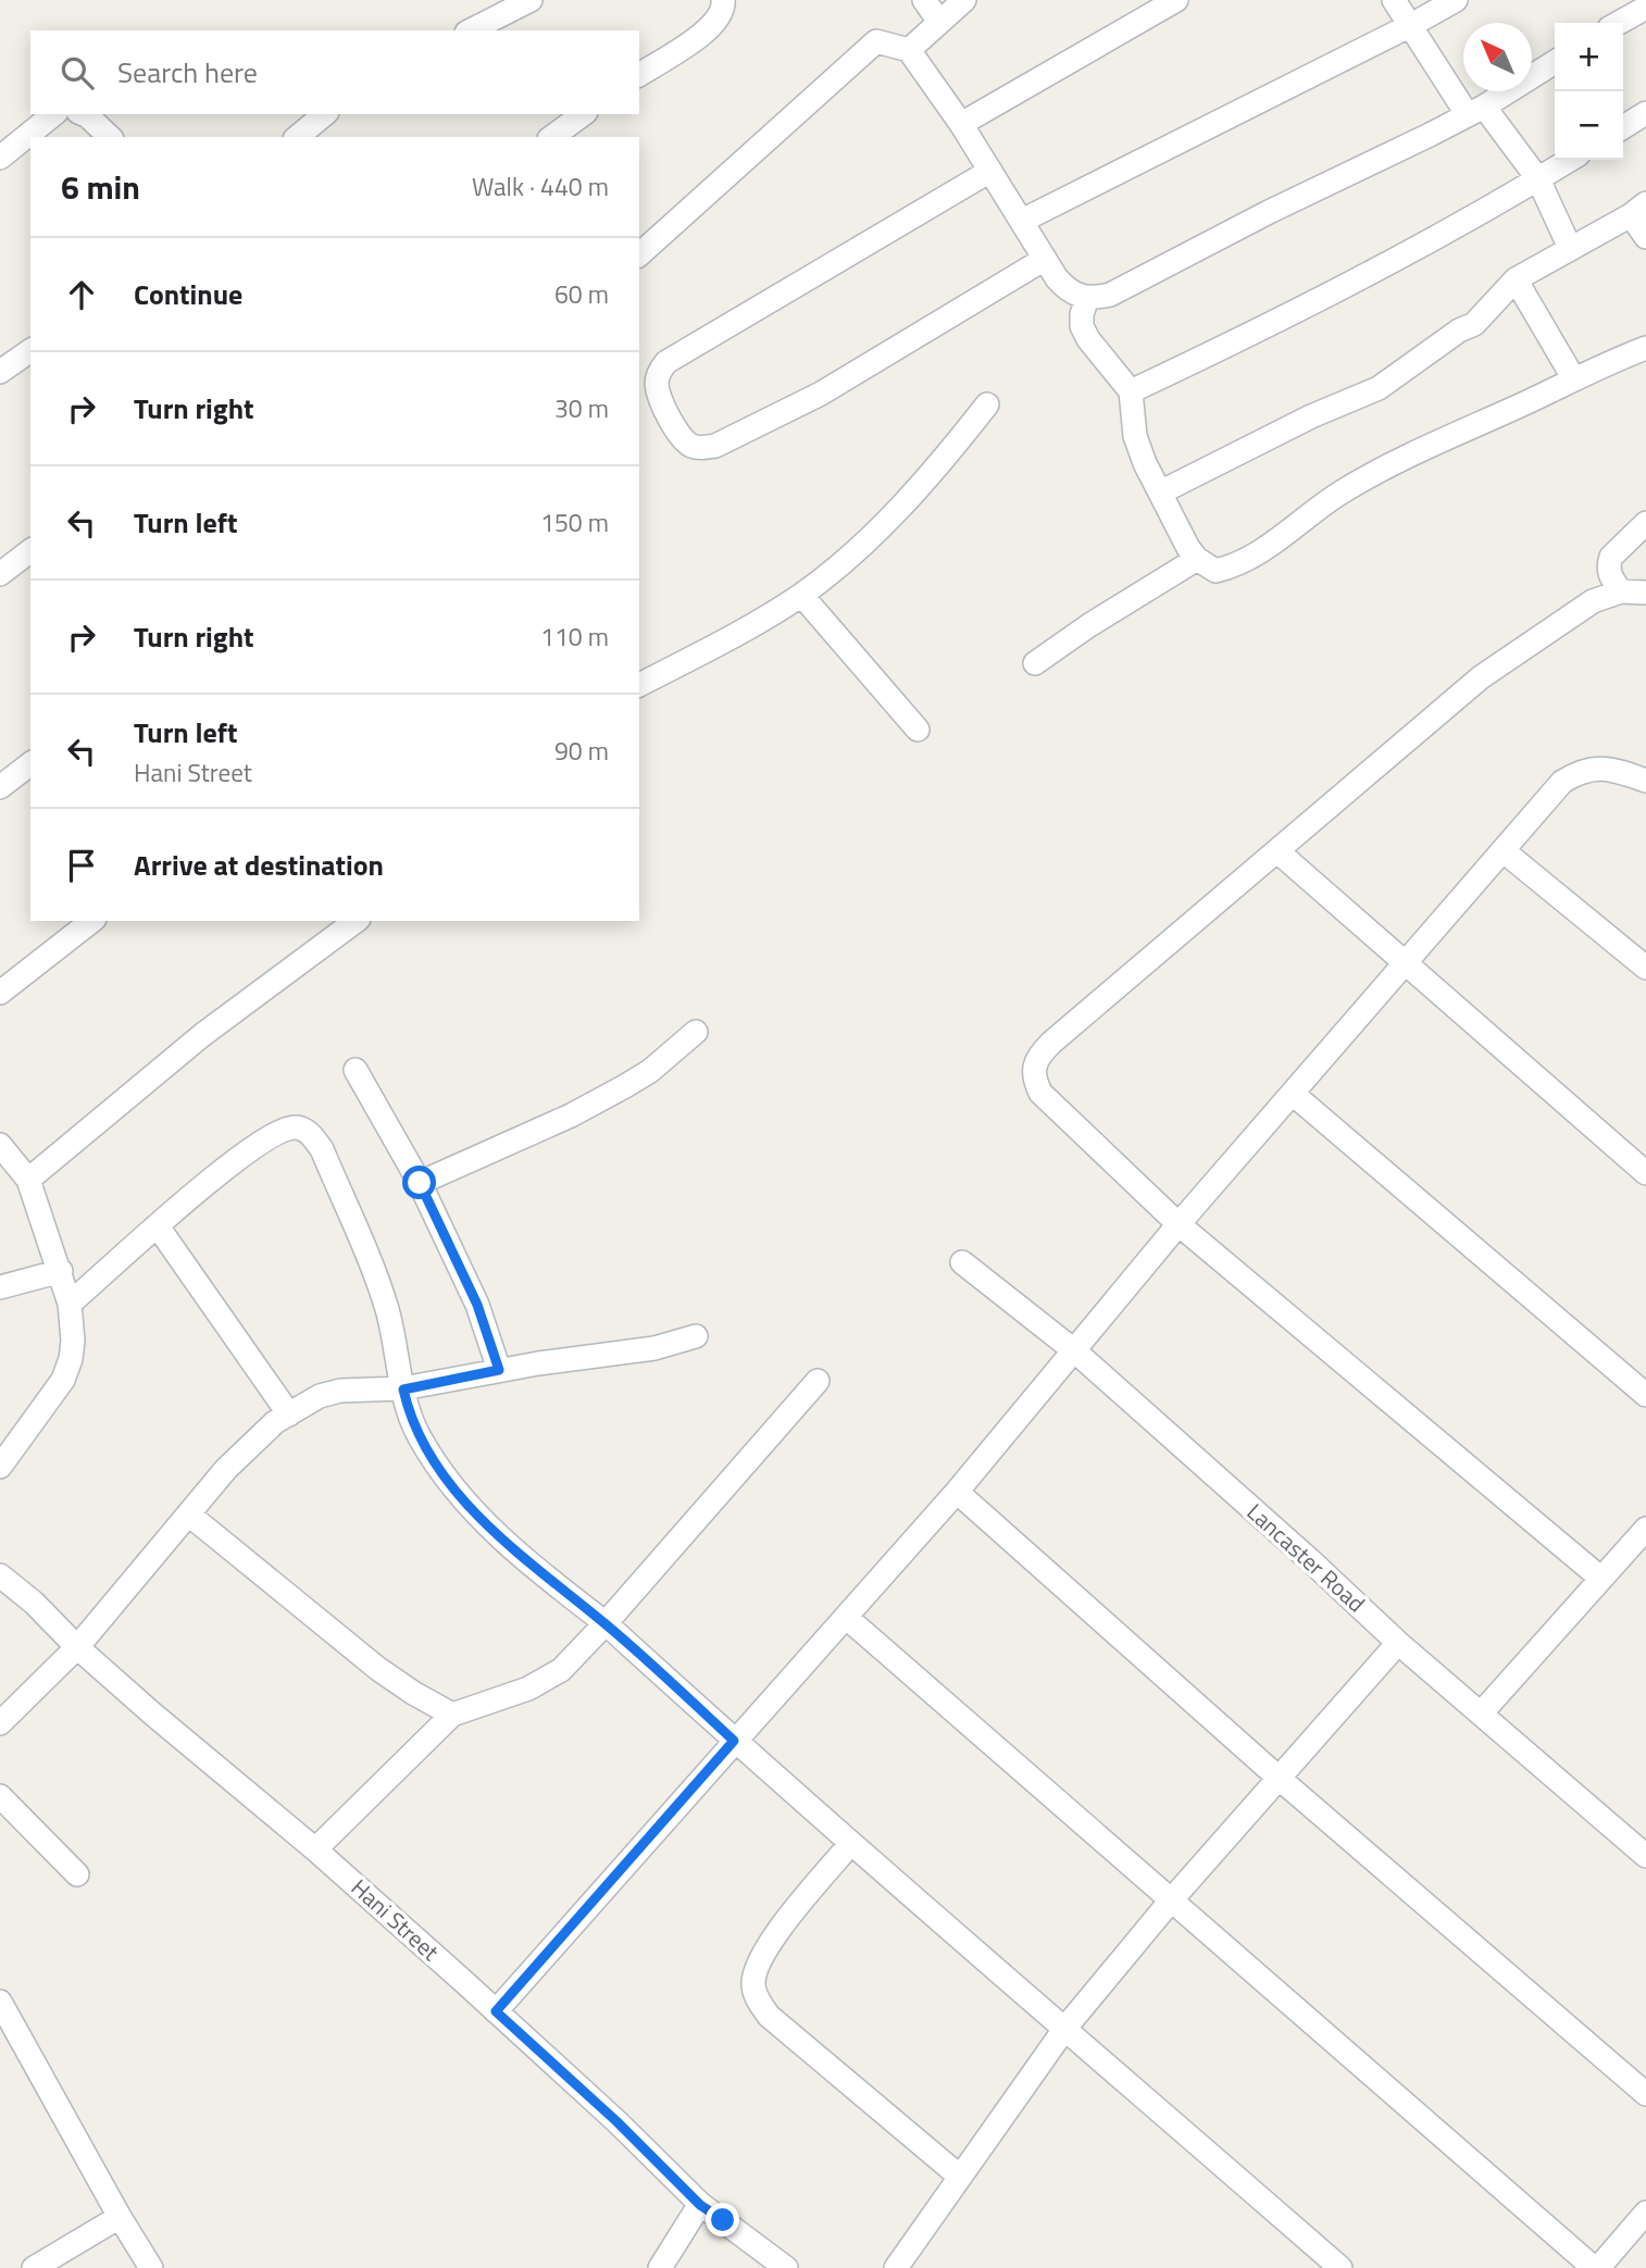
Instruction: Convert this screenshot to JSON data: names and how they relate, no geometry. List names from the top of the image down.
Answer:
{
  "streets": {
    "street": ["Lancaster Road", "Hani Street"]
  },
  "north": "top left",
  "page": {
    "map_buttons": ["+", "−"],
    "search": "Search here",
    "heading": ["6 min", "Walk · 440 m"],
    "list": [
      ["Continue", "60 m"],
      ["Turn right", "30 m"],
      ["Turn left", "150 m"],
      ["Turn right", "110 m"],
      ["Turn left", "Hani Street", "90 m"],
      "Arrive at destination"
    ]
  }
}
